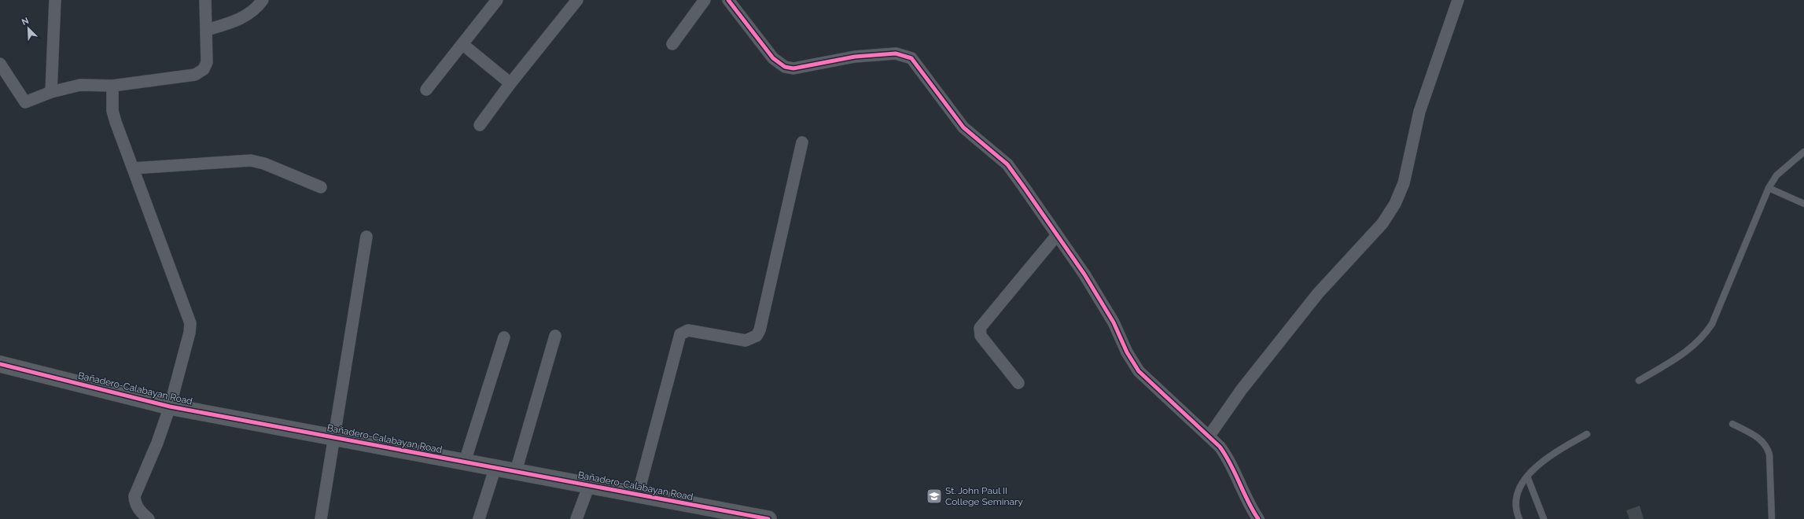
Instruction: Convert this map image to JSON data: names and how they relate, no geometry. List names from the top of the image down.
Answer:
{
  "streets": {
    "street": ["Bañadero-Calabayan Road"]
  },
  "places": {
    "school or university": ["St. John Paul II College Seminary"]
  },
  "north": "top left"
}
